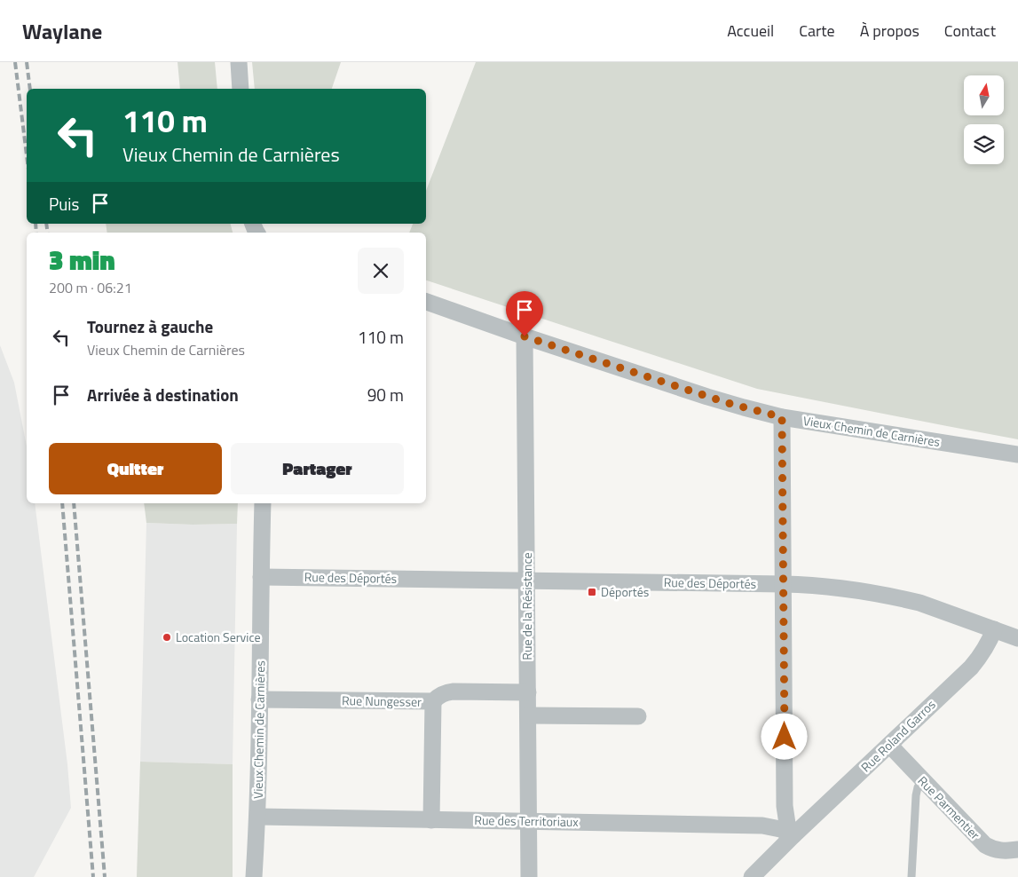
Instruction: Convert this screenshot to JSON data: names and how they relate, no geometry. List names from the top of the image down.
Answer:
{
  "streets": {
    "street": [
      "Vieux Chemin de Carnières",
      "Rue des Déportés",
      "Rue de la Résistance",
      "Rue Nungesser",
      "Rue Roland Garros",
      "Rue Parmentier",
      "Rue des Territoriaux"
    ]
  },
  "crossings": [
    ["Vieux Chemin de Carnières", "Rue des Déportés"],
    ["Vieux Chemin de Carnières", "Rue de la Résistance"],
    ["Vieux Chemin de Carnières", "Rue Nungesser"],
    ["Vieux Chemin de Carnières", "Rue des Territoriaux"],
    ["Rue des Déportés", "Rue de la Résistance"],
    ["Rue des Déportés", "Rue Roland Garros"],
    ["Rue de la Résistance", "Rue Nungesser"],
    ["Rue de la Résistance", "Rue des Territoriaux"],
    ["Rue Roland Garros", "Rue Parmentier"],
    ["Rue Roland Garros", "Rue des Territoriaux"]
  ],
  "places": {
    "transit": ["Déportés"],
    "other": ["Location Service"]
  },
  "north": "top",
  "page": {
    "header": "Waylane",
    "nav": [
      "Accueil",
      "Carte",
      "À propos",
      "Contact"
    ],
    "turn": ["110 m", "Vieux Chemin de Carnières"],
    "then": "Puis",
    "heading": ["3 min", "200 m · 06:21"],
    "list": [
      {
        "name": "Tournez à gauche",
        "note": "Vieux Chemin de Carnières",
        "value": "110 m"
      },
      {
        "name": "Arrivée à destination",
        "value": "90 m"
      }
    ],
    "buttons": ["Quitter", "Partager"]
  }
}
